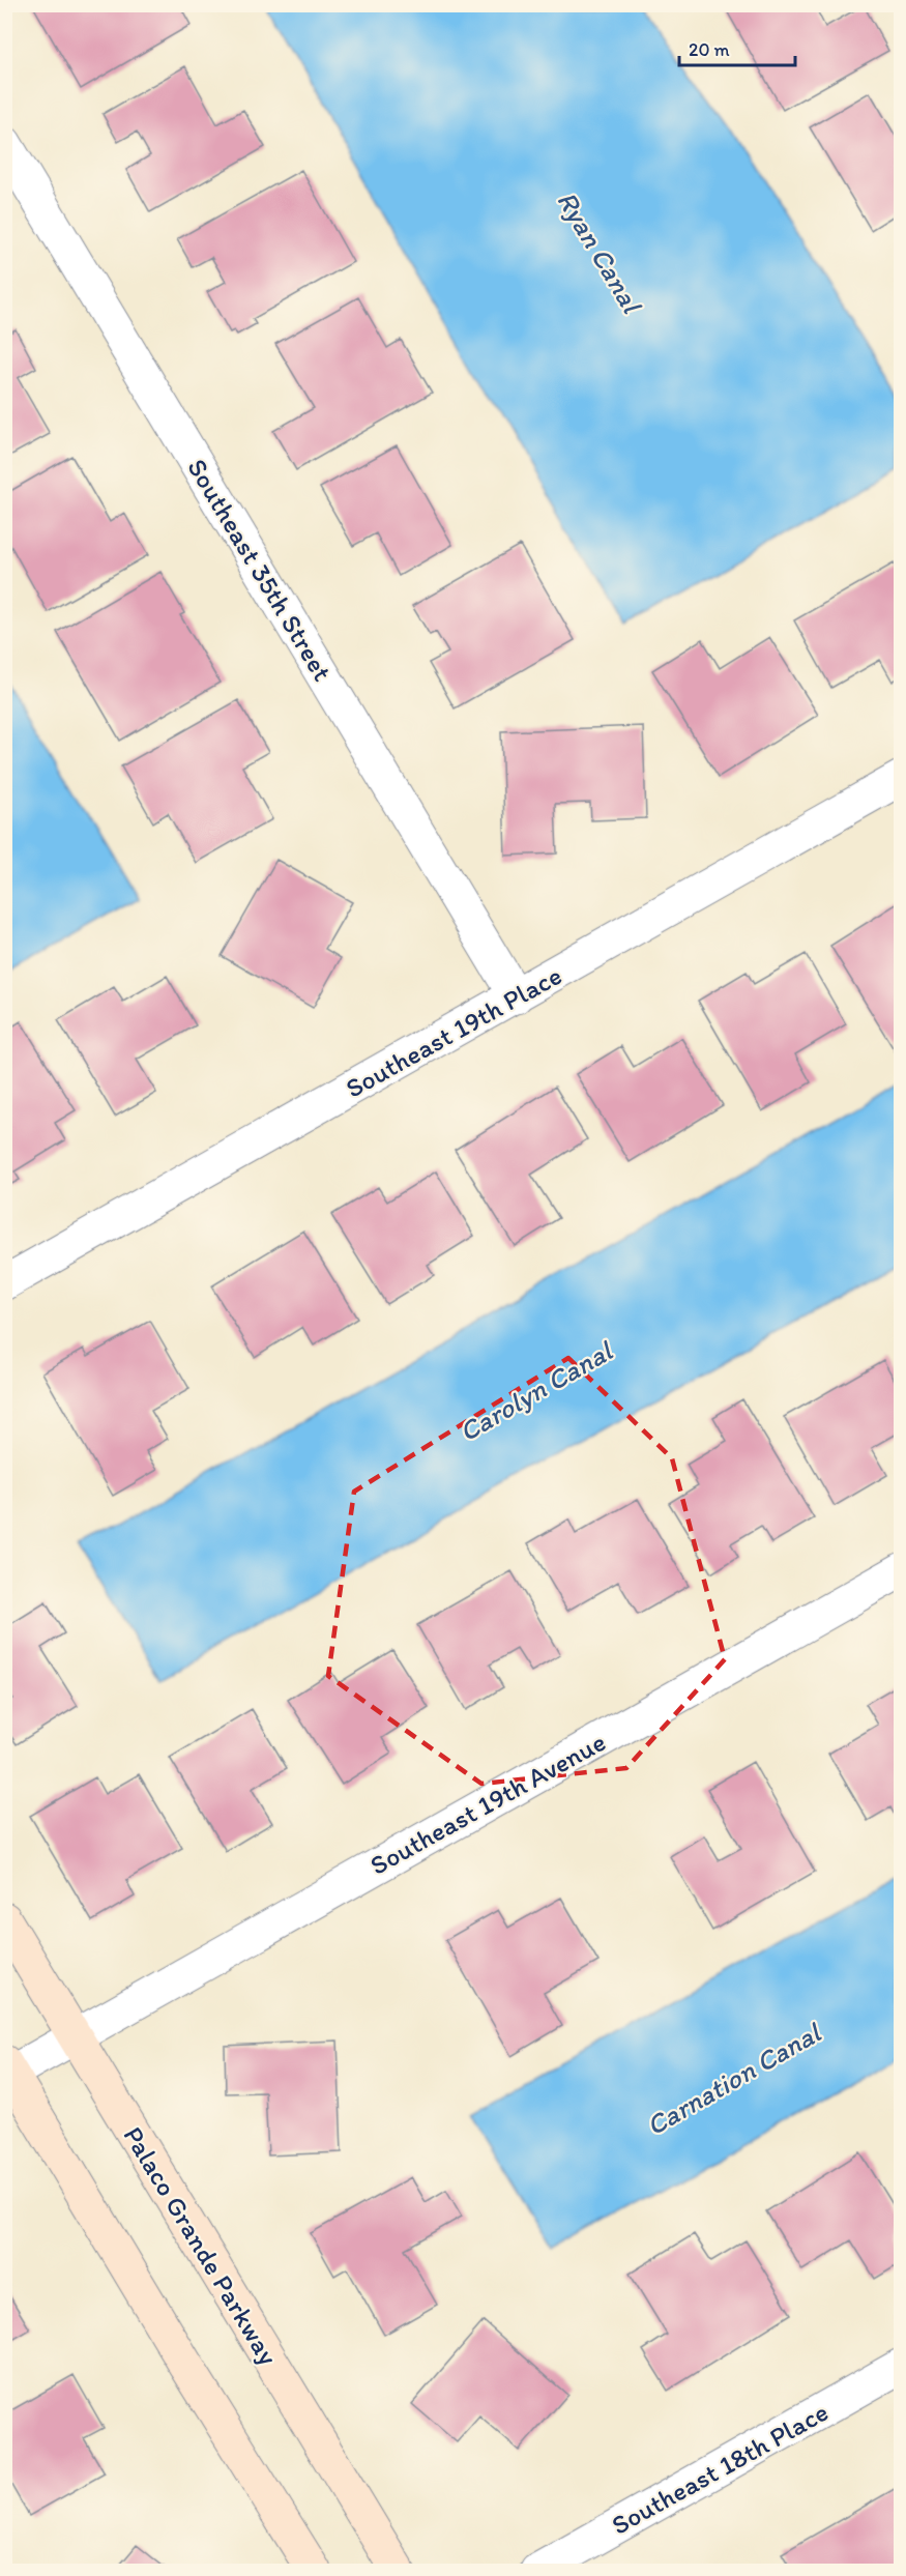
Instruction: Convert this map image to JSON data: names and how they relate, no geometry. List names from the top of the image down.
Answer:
{
  "streets": {
    "street": [
      "Southeast 35th Street",
      "Southeast 19th Place",
      "Southeast 19th Avenue",
      "Palaco Grande Parkway",
      "Southeast 18th Place"
    ]
  },
  "crossings": [
    ["Southeast 35th Street", "Southeast 19th Place"],
    ["Southeast 19th Avenue", "Palaco Grande Parkway"]
  ],
  "water": ["Ryan Canal", "Carolyn Canal", "Carnation Canal"],
  "scale_bar": "20 m"
}
